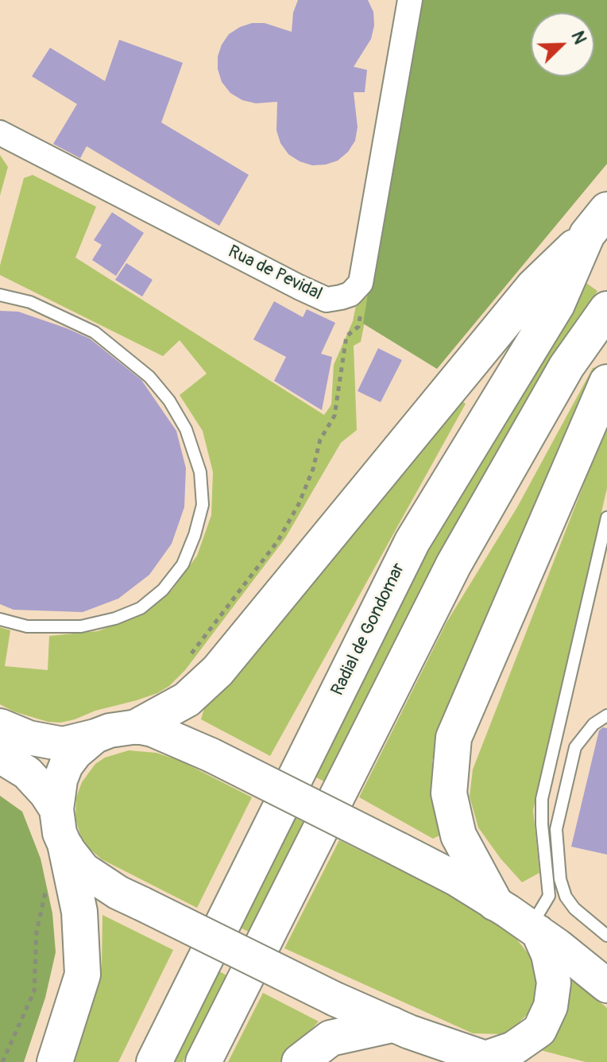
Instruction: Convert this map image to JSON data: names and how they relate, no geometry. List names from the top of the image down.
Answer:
{
  "streets": {
    "highway": ["Radial de Gondomar"],
    "street": ["Rua de Pevidal"]
  },
  "north": "top right"
}
